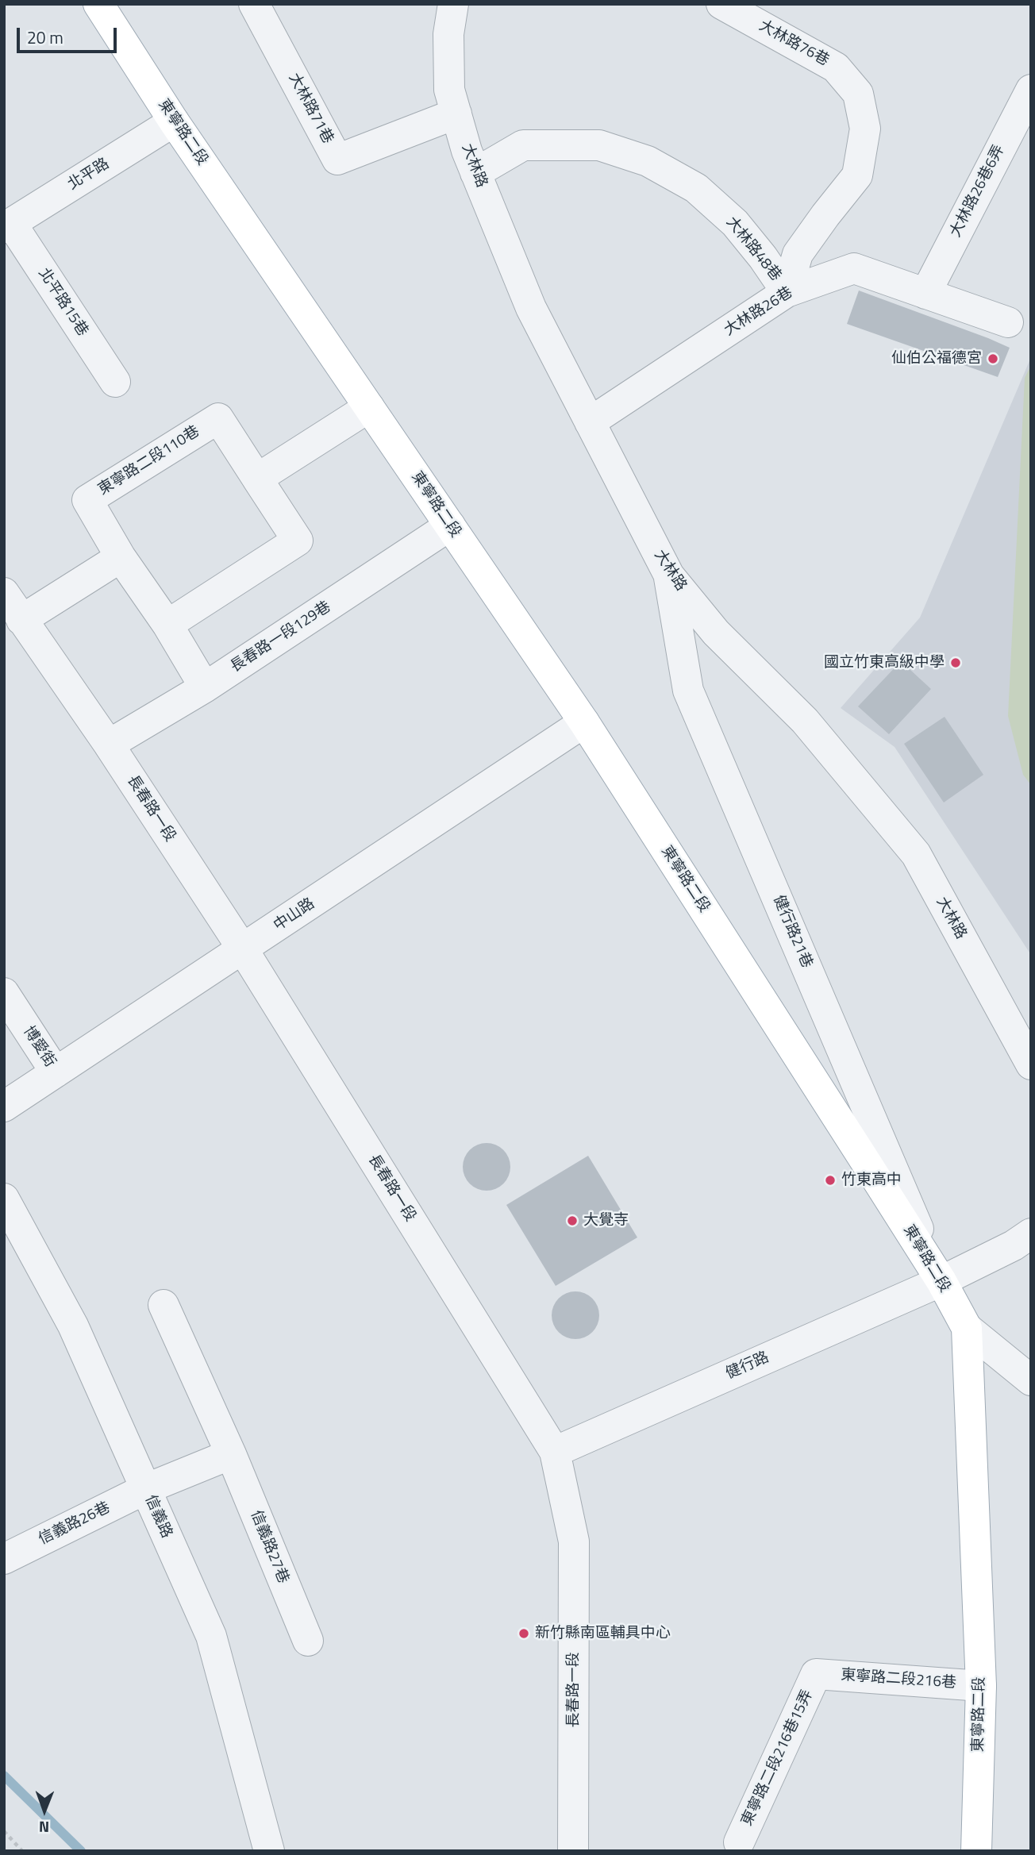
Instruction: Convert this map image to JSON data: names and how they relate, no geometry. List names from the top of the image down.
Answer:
{
  "streets": {
    "main road": ["東寧路二段"],
    "street": [
      "大林路76巷",
      "大林路71巷",
      "大林路",
      "北平路",
      "大林路26巷6弄",
      "大林路48巷",
      "北平路15巷",
      "大林路26巷",
      "東寧路二段110巷",
      "長春路一段129巷",
      "長春路一段",
      "中山路",
      "健行路21巷",
      "博愛街",
      "健行路",
      "信義路",
      "信義路26巷",
      "信義路27巷",
      "東寧路二段216巷",
      "東寧路二段216巷15弄"
    ]
  },
  "crossings": [
    ["大林路76巷", "大林路48巷"],
    ["大林路76巷", "大林路26巷"],
    ["大林路71巷", "大林路"],
    ["東寧路二段", "北平路"],
    ["東寧路二段", "長春路一段129巷"],
    ["東寧路二段", "中山路"],
    ["東寧路二段", "健行路21巷"],
    ["東寧路二段", "健行路"],
    ["東寧路二段", "東寧路二段216巷"],
    ["大林路", "大林路48巷"],
    ["大林路", "大林路26巷"],
    ["大林路", "健行路21巷"],
    ["北平路", "北平路15巷"],
    ["大林路26巷6弄", "大林路26巷"],
    ["大林路48巷", "大林路26巷"],
    ["東寧路二段110巷", "長春路一段129巷"],
    ["長春路一段129巷", "長春路一段"],
    ["長春路一段", "中山路"],
    ["長春路一段", "健行路"],
    ["中山路", "博愛街"],
    ["健行路21巷", "健行路"],
    ["信義路", "信義路26巷"],
    ["東寧路二段216巷", "東寧路二段216巷15弄"]
  ],
  "places": [
    "仙伯公福德宮",
    "國立竹東高級中學",
    "竹東高中",
    "大覺寺",
    "新竹縣南區輔具中心"
  ],
  "scale_bar": "20 m",
  "north": "bottom"
}
